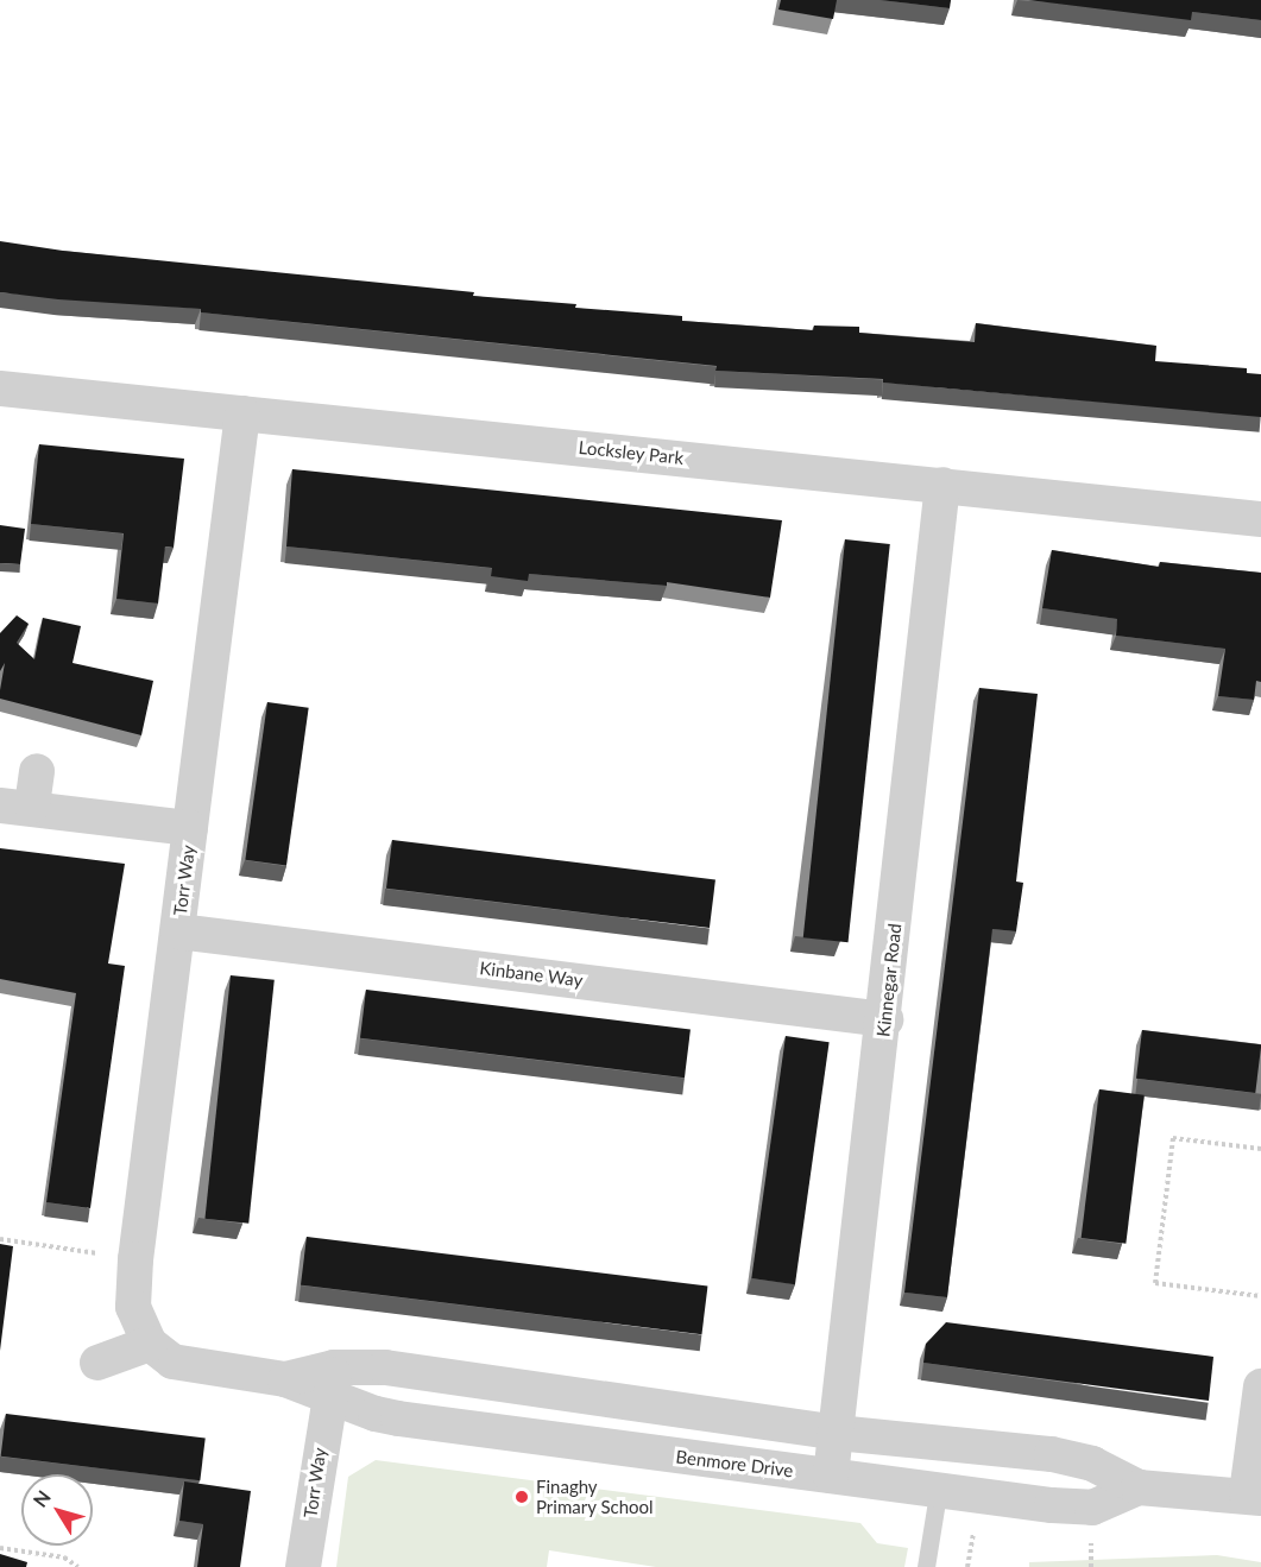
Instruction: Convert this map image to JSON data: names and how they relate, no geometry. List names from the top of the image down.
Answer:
{
  "streets": {
    "street": [
      "Locksley Park",
      "Torr Way",
      "Kinbane Way",
      "Kinnegar Road",
      "Benmore Drive"
    ]
  },
  "crossings": [
    ["Locksley Park", "Torr Way"],
    ["Locksley Park", "Kinnegar Road"],
    ["Torr Way", "Kinbane Way"],
    ["Torr Way", "Benmore Drive"],
    ["Kinbane Way", "Kinnegar Road"],
    ["Kinnegar Road", "Benmore Drive"]
  ],
  "places": ["Finaghy Primary School"],
  "north": "top left"
}
